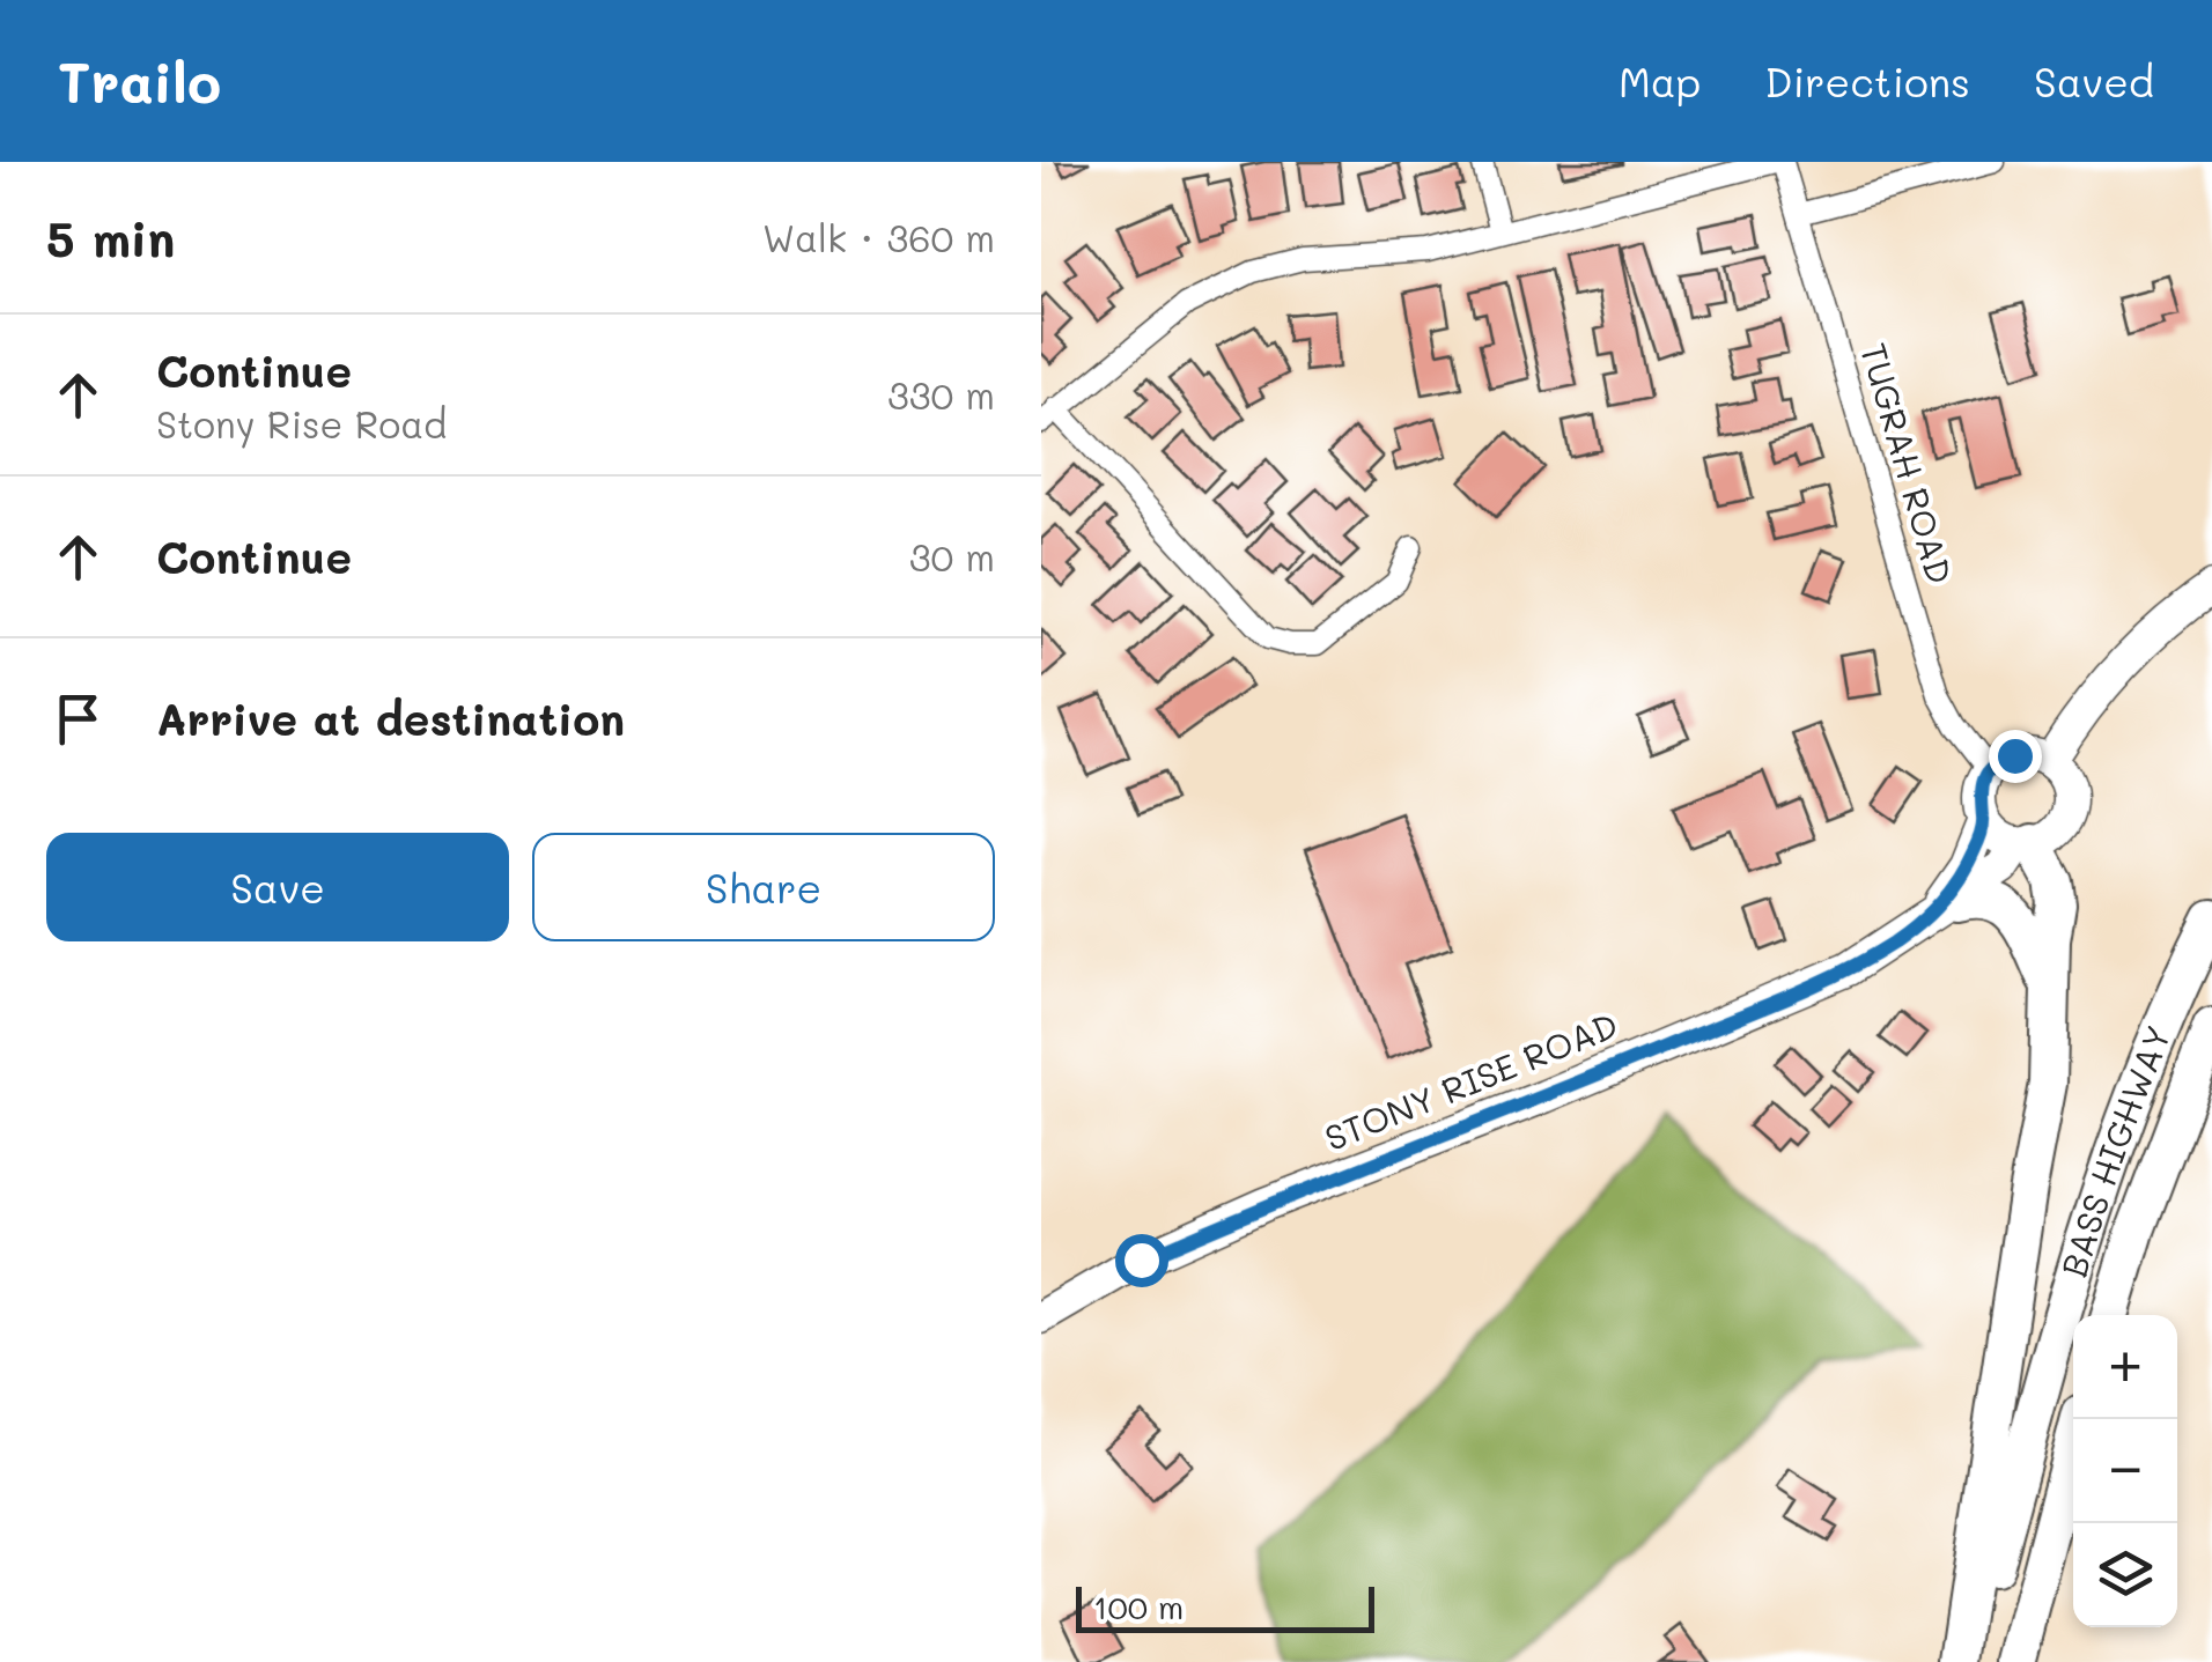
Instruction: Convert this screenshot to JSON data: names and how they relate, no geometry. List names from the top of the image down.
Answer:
{
  "streets": {
    "highway": ["BASS HIGHWAY"],
    "main road": ["STONY RISE ROAD"],
    "street": ["TUGRAH ROAD"]
  },
  "crossings": [
    ["TUGRAH ROAD", "STONY RISE ROAD"]
  ],
  "scale_bar": "100 m",
  "page": {
    "header": "Trailo",
    "nav": ["Map", "Directions", "Saved"],
    "heading": ["5 min", "Walk · 360 m"],
    "list": [
      ["Continue", "Stony Rise Road", "330 m"],
      ["Continue", "30 m"],
      "Arrive at destination"
    ],
    "buttons": ["Save", "Share"],
    "map_buttons": ["+", "−"],
    "scale": "100 m"
  }
}
